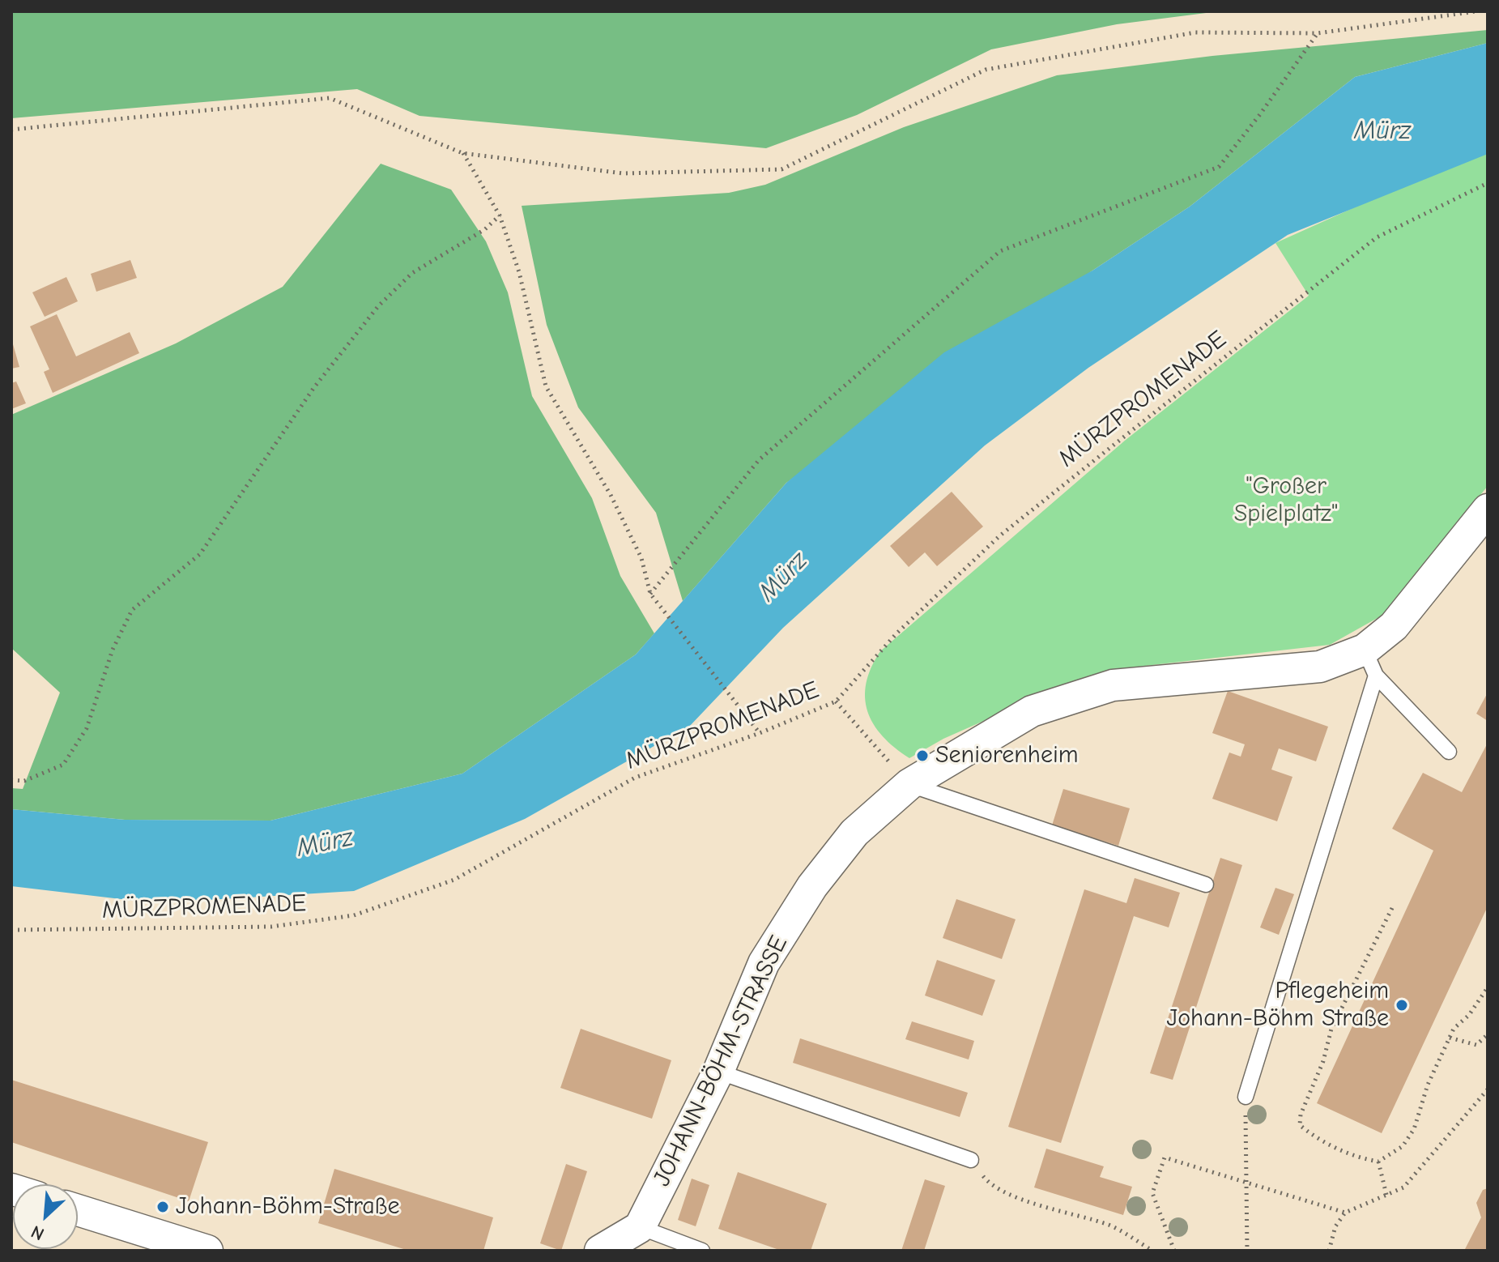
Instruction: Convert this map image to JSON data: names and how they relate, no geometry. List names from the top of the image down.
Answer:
{
  "streets": {
    "street": ["JOHANN-BÖHM-STRASSE"],
    "path": ["MÜRZPROMENADE"]
  },
  "water": ["Mürz"],
  "parks": ["\"Großer Spielplatz\""],
  "places": ["Seniorenheim", "Pflegeheim Johann-Böhm Straße", "Johann-Böhm-Straße"],
  "north": "bottom left"
}
